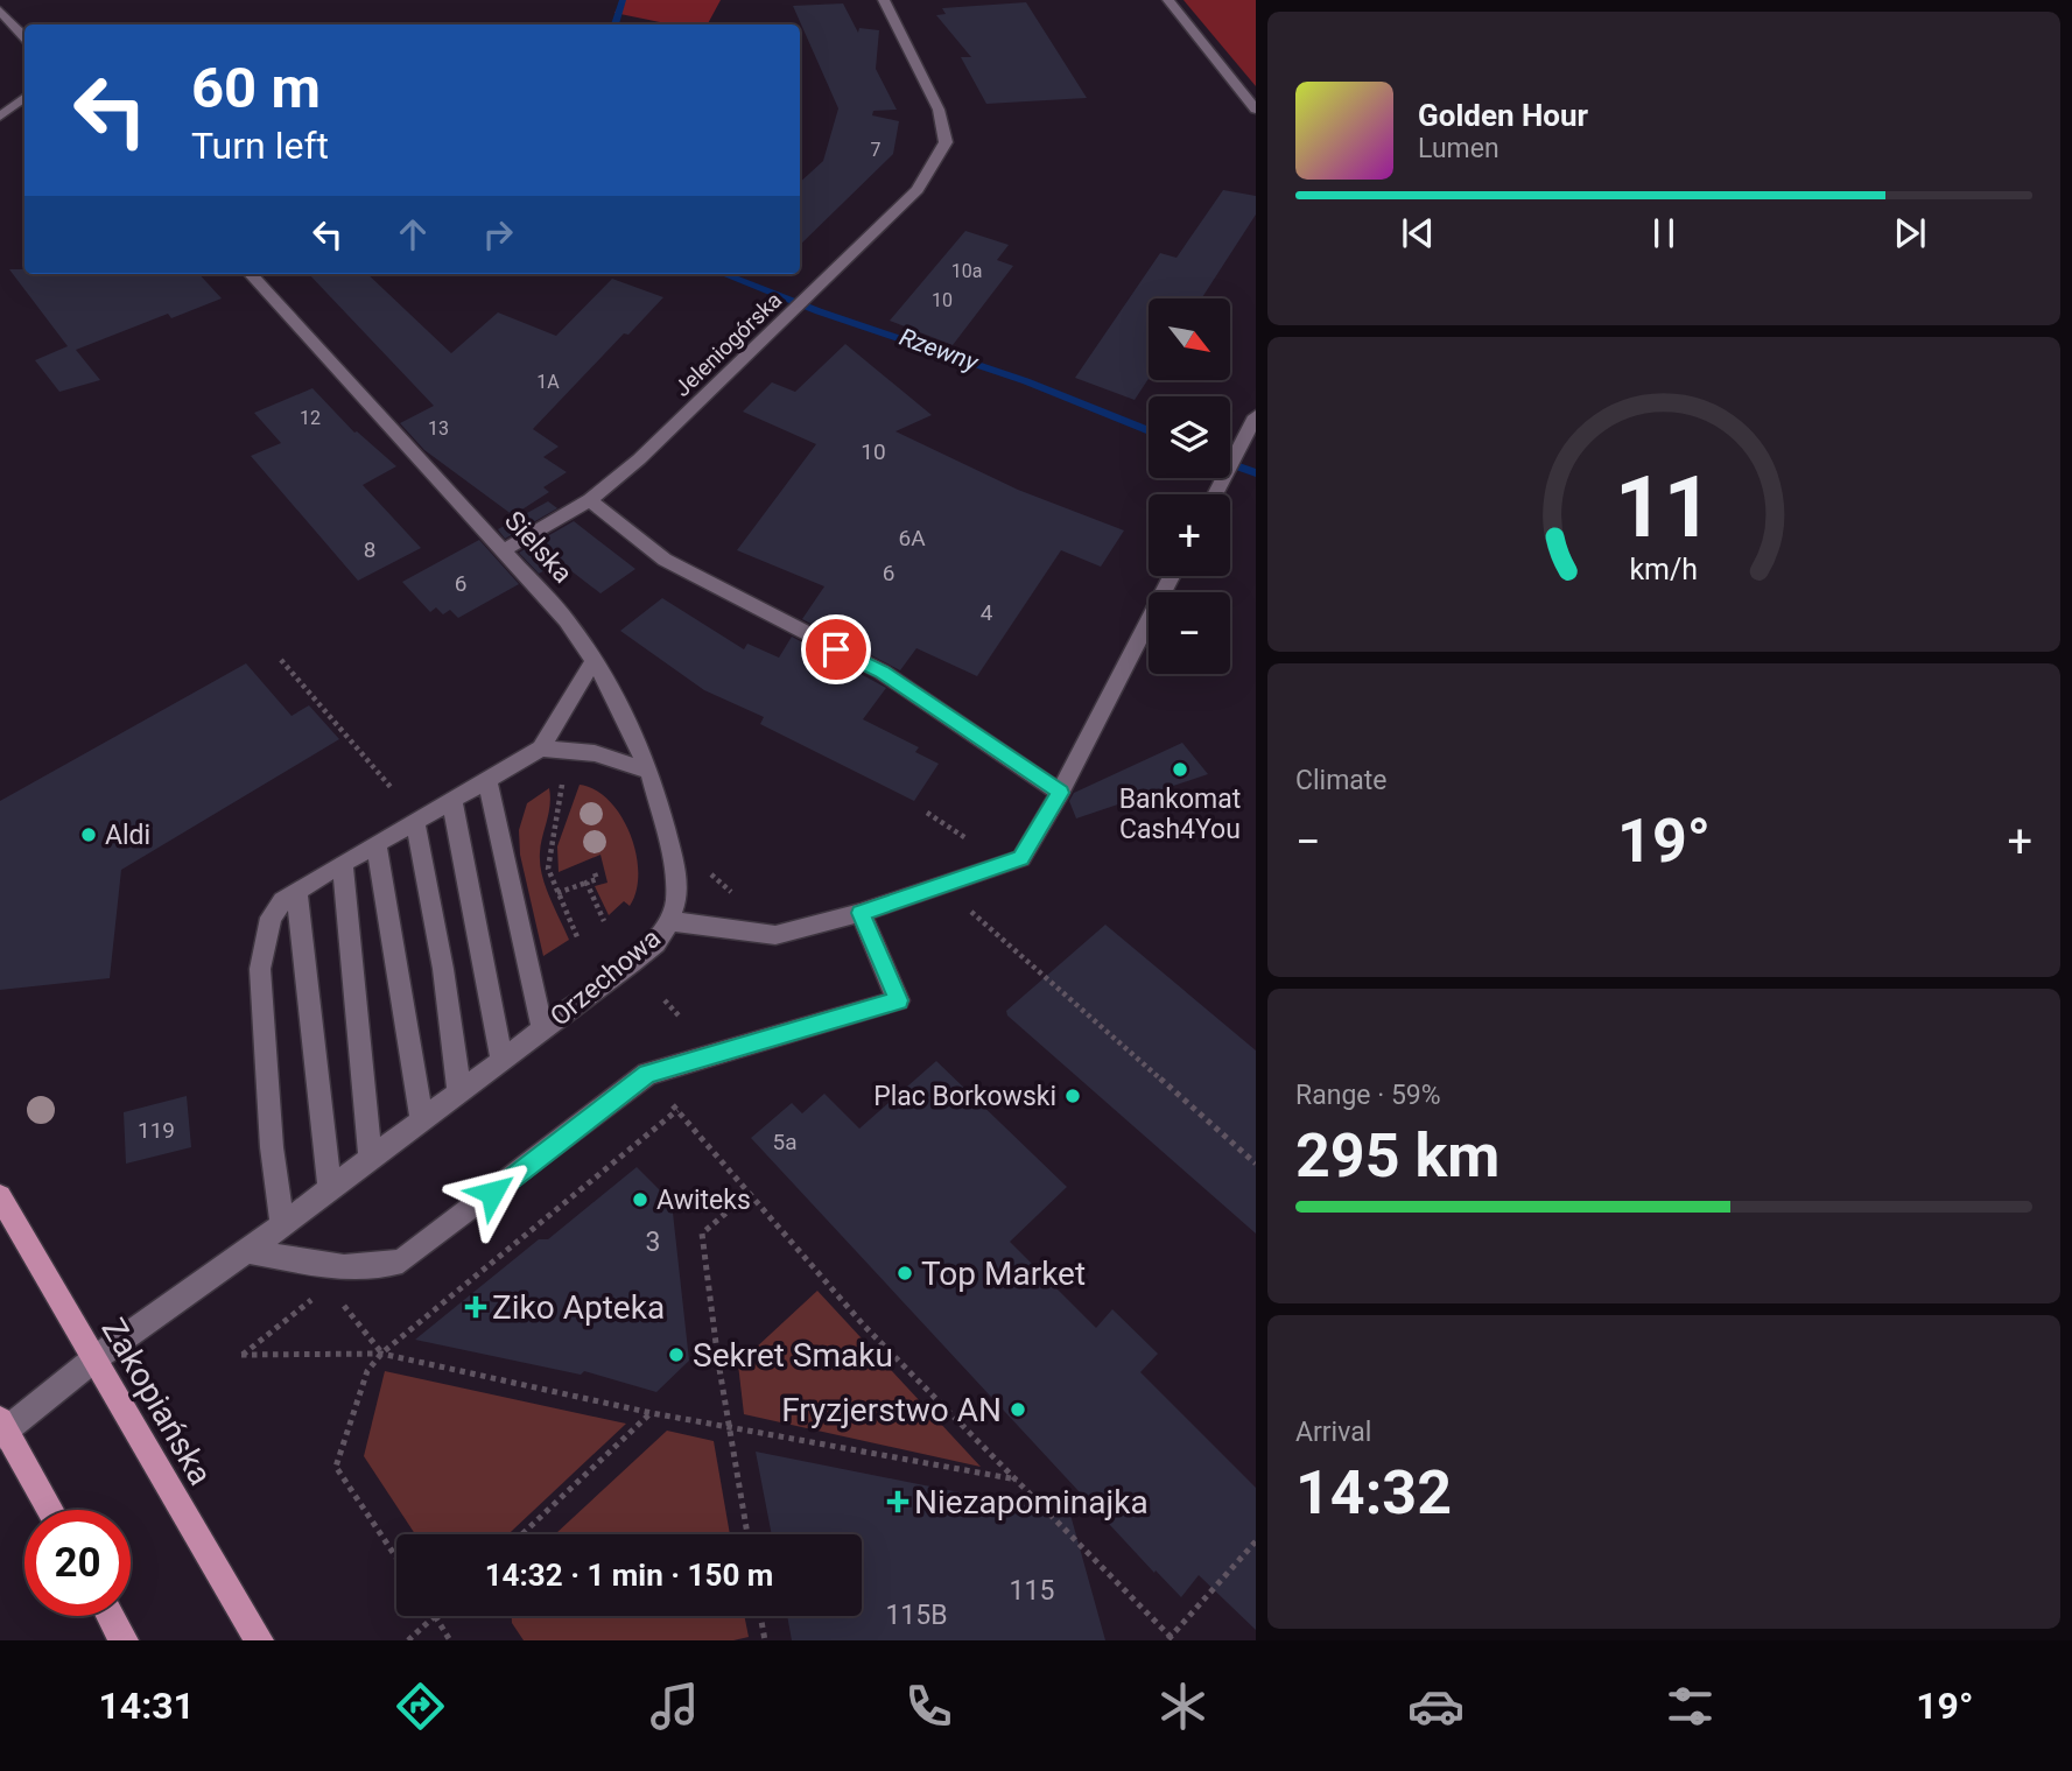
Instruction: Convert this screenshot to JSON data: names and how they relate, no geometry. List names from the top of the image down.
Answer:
{
  "streets": {
    "main road": ["Zakopiańska"],
    "street": ["Jeleniogórska", "Sielska", "Orzechowa"]
  },
  "crossings": [
    ["Jeleniogórska", "Sielska"],
    ["Sielska", "Orzechowa"],
    ["Orzechowa", "Zakopiańska"]
  ],
  "water": ["Rzewny"],
  "places": {
    "other": [
      "Bankomat Cash4You",
      "Aldi",
      "Plac Borkowski",
      "Awiteks",
      "Top Market",
      "Sekret Smaku",
      "Fryzjerstwo AN"
    ],
    "health": ["Ziko Apteka", "Niezapominajka"]
  },
  "house_numbers": [
    "7",
    "10a",
    "10",
    "1A",
    "12",
    "13",
    "10",
    "6A",
    "8",
    "6",
    "6",
    "4",
    "119",
    "5a",
    "3",
    "115",
    "115B"
  ],
  "north": "bottom right",
  "page": {
    "turn": ["60 m", "Turn left"],
    "song": ["Golden Hour", "Lumen"],
    "map_buttons": ["+", "−"],
    "tile": [
      "Climate",
      ["Range · 59%", "295 km"],
      ["Arrival", "14:32"]
    ],
    "heat": ["−", "19°", "+"],
    "limit": "20",
    "trip": "14:32 · 1 min · 150 m",
    "tabs": ["14:31", "19°"],
    "gauge": ["11", "km/h"]
  }
}
